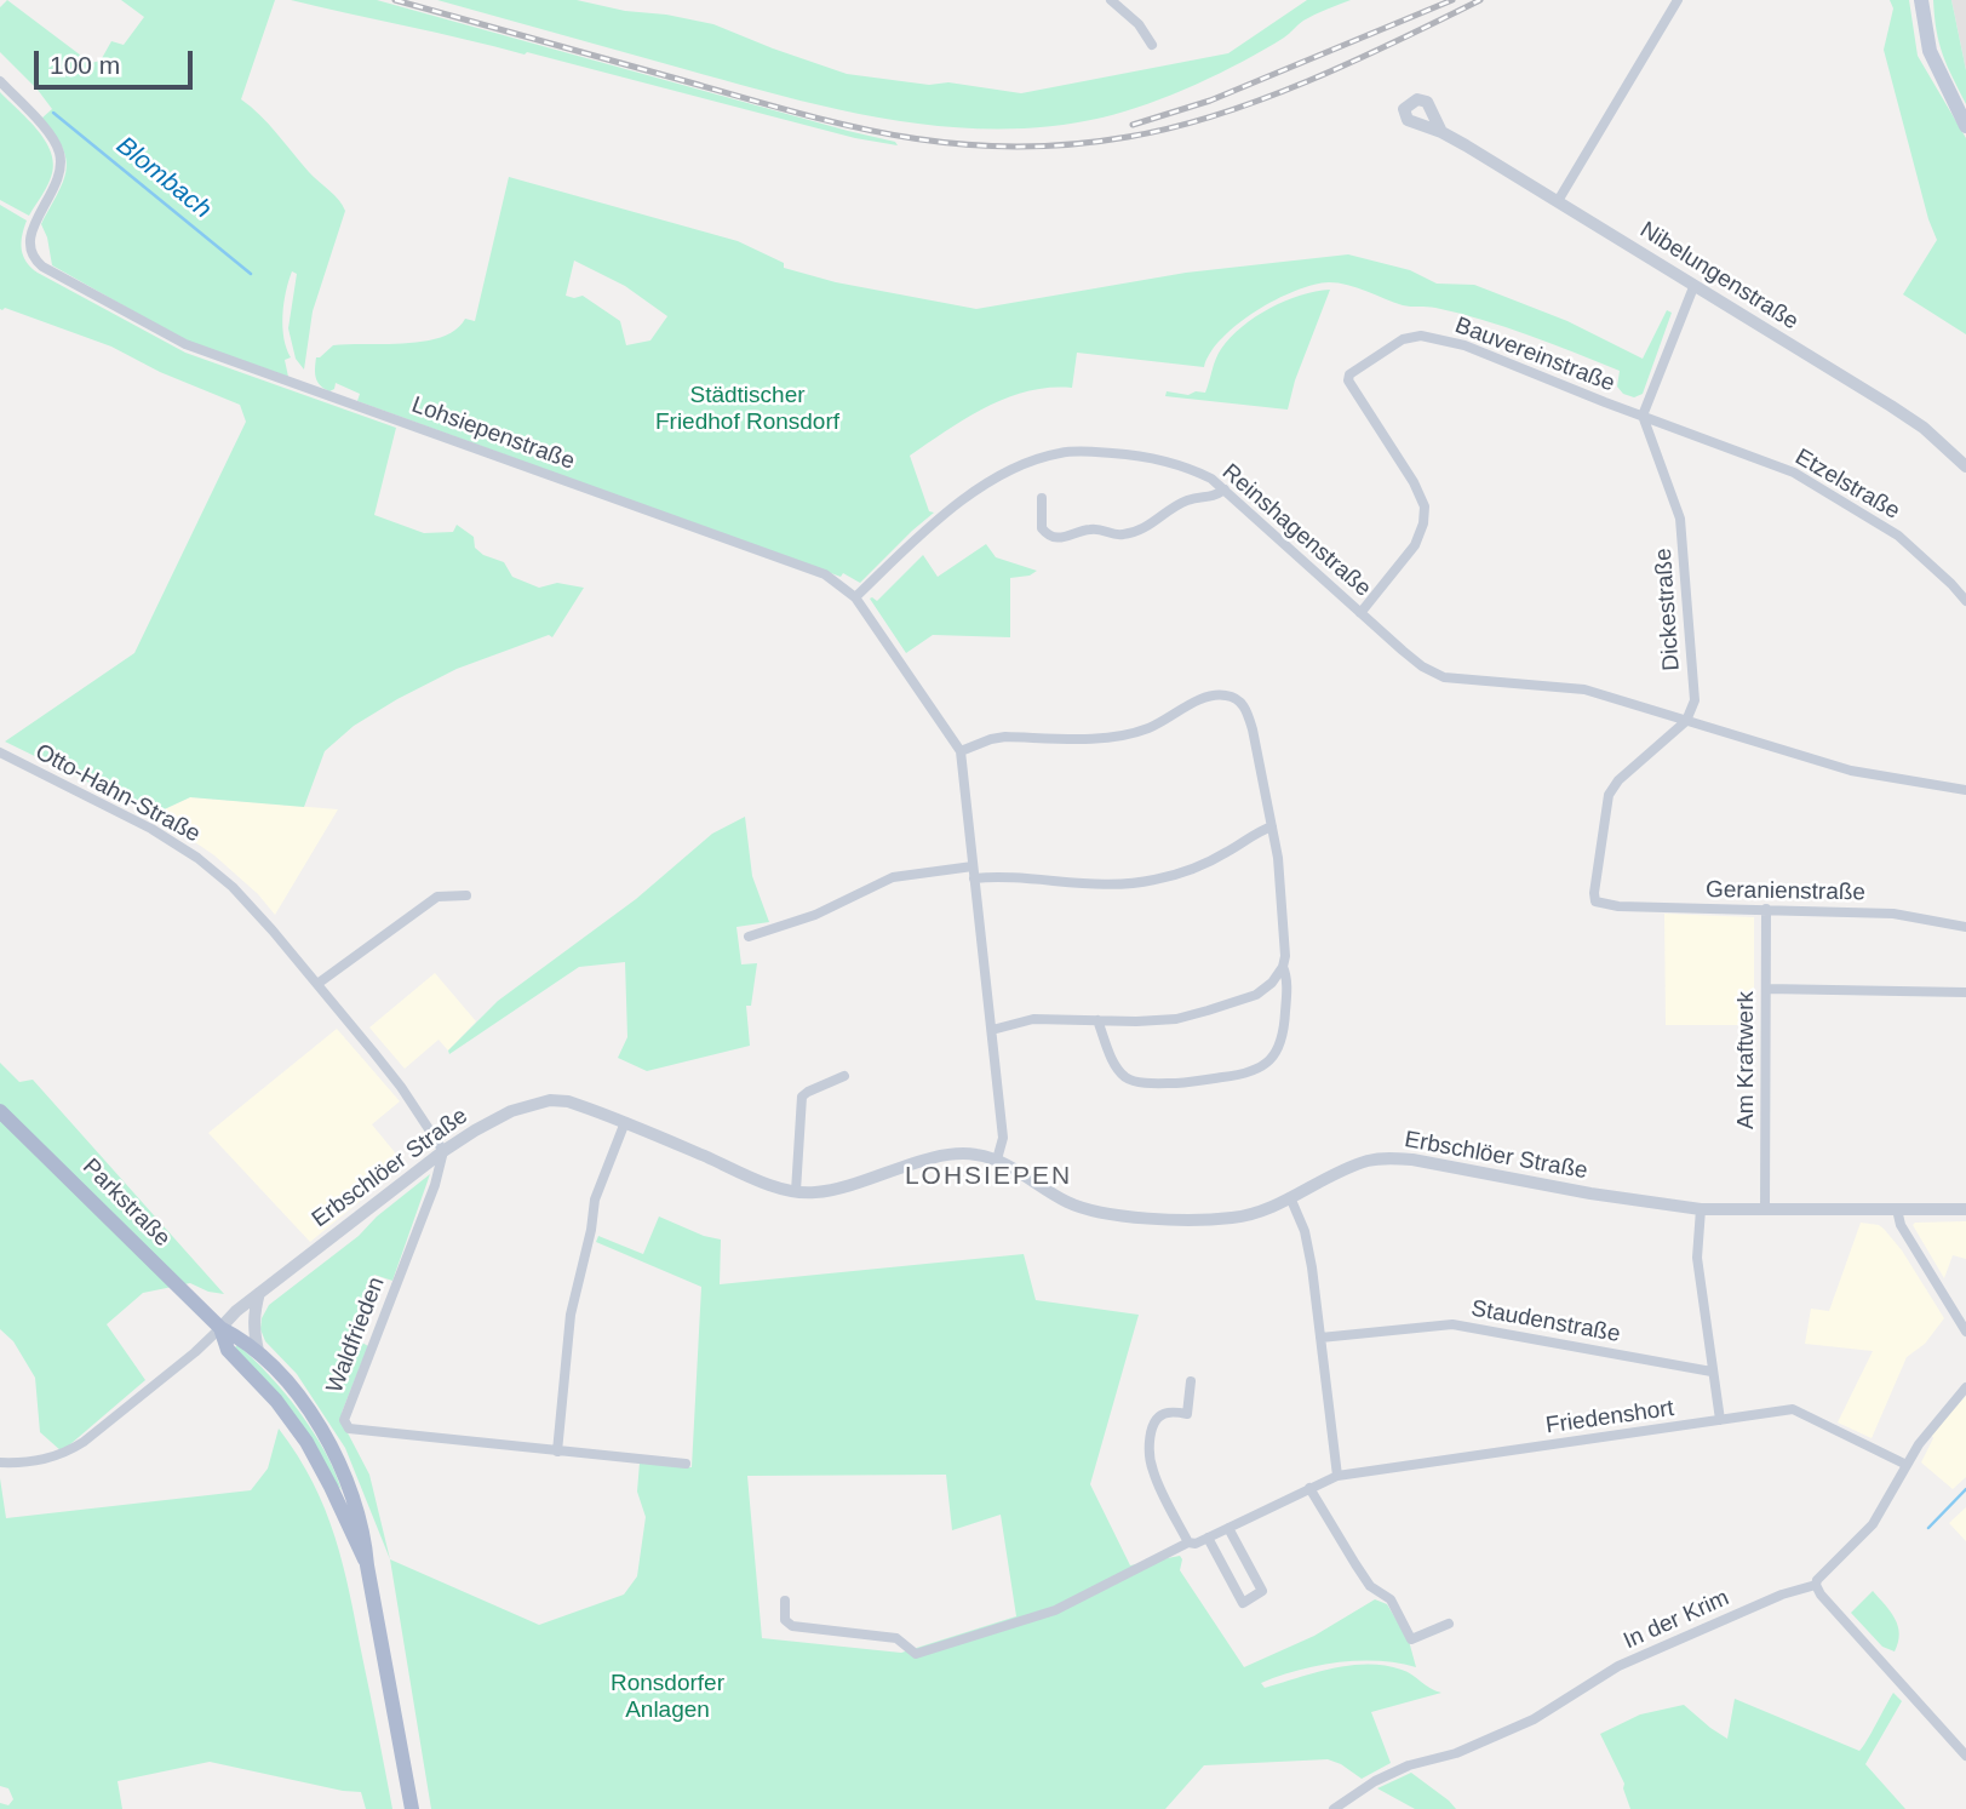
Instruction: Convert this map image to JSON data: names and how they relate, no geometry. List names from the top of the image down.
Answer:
{
  "streets": {
    "main road": ["Parkstraße"],
    "street": [
      "Nibelungenstraße",
      "Bauvereinstraße",
      "Lohsiepenstraße",
      "Etzelstraße",
      "Reinshagenstraße",
      "Dickestraße",
      "Otto-Hahn-Straße",
      "Geranienstraße",
      "Am Kraftwerk",
      "Erbschlöer Straße",
      "Staudenstraße",
      "Waldfrieden",
      "Friedenshort",
      "In der Krim"
    ]
  },
  "crossings": [
    ["Bauvereinstraße", "Etzelstraße"],
    ["Bauvereinstraße", "Reinshagenstraße"],
    ["Bauvereinstraße", "Dickestraße"],
    ["Lohsiepenstraße", "Reinshagenstraße"],
    ["Lohsiepenstraße", "Erbschlöer Straße"],
    ["Etzelstraße", "Dickestraße"],
    ["Reinshagenstraße", "Dickestraße"],
    ["Reinshagenstraße", "Geranienstraße"],
    ["Dickestraße", "Geranienstraße"],
    ["Otto-Hahn-Straße", "Erbschlöer Straße"],
    ["Otto-Hahn-Straße", "Waldfrieden"],
    ["Geranienstraße", "Am Kraftwerk"],
    ["Am Kraftwerk", "Erbschlöer Straße"],
    ["Erbschlöer Straße", "Parkstraße"],
    ["Erbschlöer Straße", "Waldfrieden"]
  ],
  "districts": ["LOHSIEPEN"],
  "water": ["Blombach"],
  "parks": ["Städtischer Friedhof Ronsdorf", "Ronsdorfer Anlagen"],
  "scale_bar": "100 m"
}
